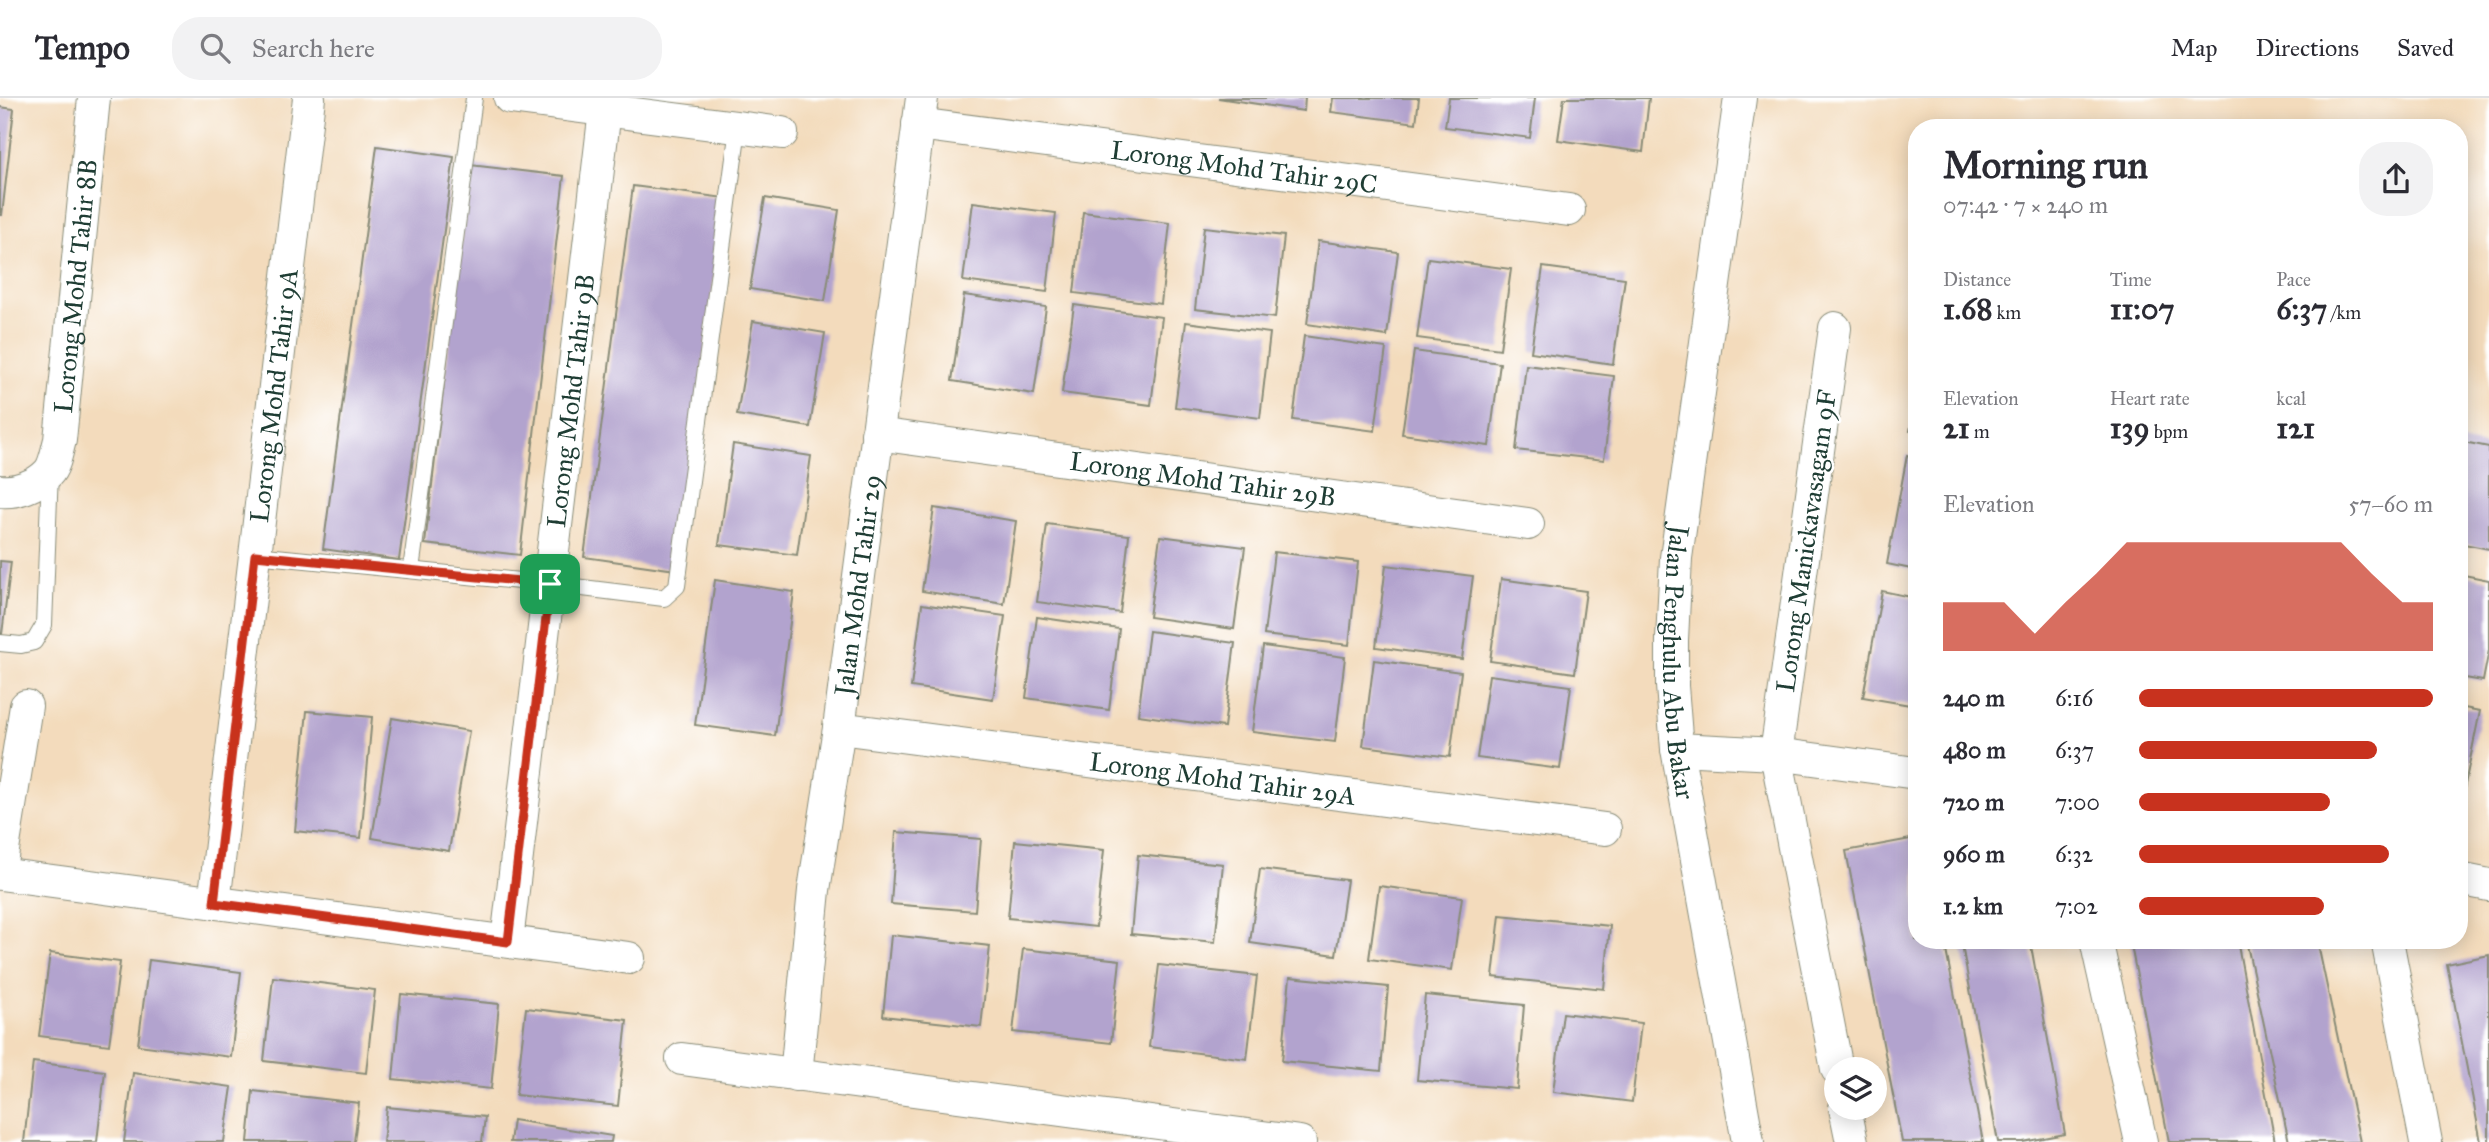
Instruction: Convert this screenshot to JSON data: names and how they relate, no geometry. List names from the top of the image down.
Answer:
{
  "streets": {
    "street": [
      "Lorong Mohd Tahir 29C",
      "Lorong Mohd Tahir 8B",
      "Lorong Mohd Tahir 9A",
      "Lorong Mohd Tahir 9B",
      "Lorong Mohd Tahir 29B",
      "Lorong Manickavasagam 9F",
      "Jalan Mohd Tahir 29",
      "Jalan Penghulu Abu Bakar",
      "Lorong Mohd Tahir 29A"
    ]
  },
  "crossings": [
    ["Lorong Mohd Tahir 29C", "Jalan Mohd Tahir 29"],
    ["Lorong Mohd Tahir 29B", "Jalan Mohd Tahir 29"],
    ["Jalan Mohd Tahir 29", "Lorong Mohd Tahir 29A"]
  ],
  "page": {
    "header": "Tempo",
    "search": "Search here",
    "nav": ["Map", "Directions", "Saved"],
    "heading": ["Morning run", "07:42 · 7 × 240 m"],
    "stats": [
      ["Distance", "1.68 km"],
      ["Time", "11:07"],
      ["Pace", "6:37 /km"],
      ["Elevation", "21 m"],
      ["Heart rate", "139 bpm"],
      ["kcal", "121"]
    ],
    "chart": ["Elevation", "57–60 m"],
    "list": [
      {
        "name": "240 m",
        "note": "6:16"
      },
      {
        "name": "480 m",
        "note": "6:37"
      },
      {
        "name": "720 m",
        "note": "7:00"
      },
      {
        "name": "960 m",
        "note": "6:32"
      },
      {
        "name": "1.2 km",
        "note": "7:02"
      }
    ]
  }
}
